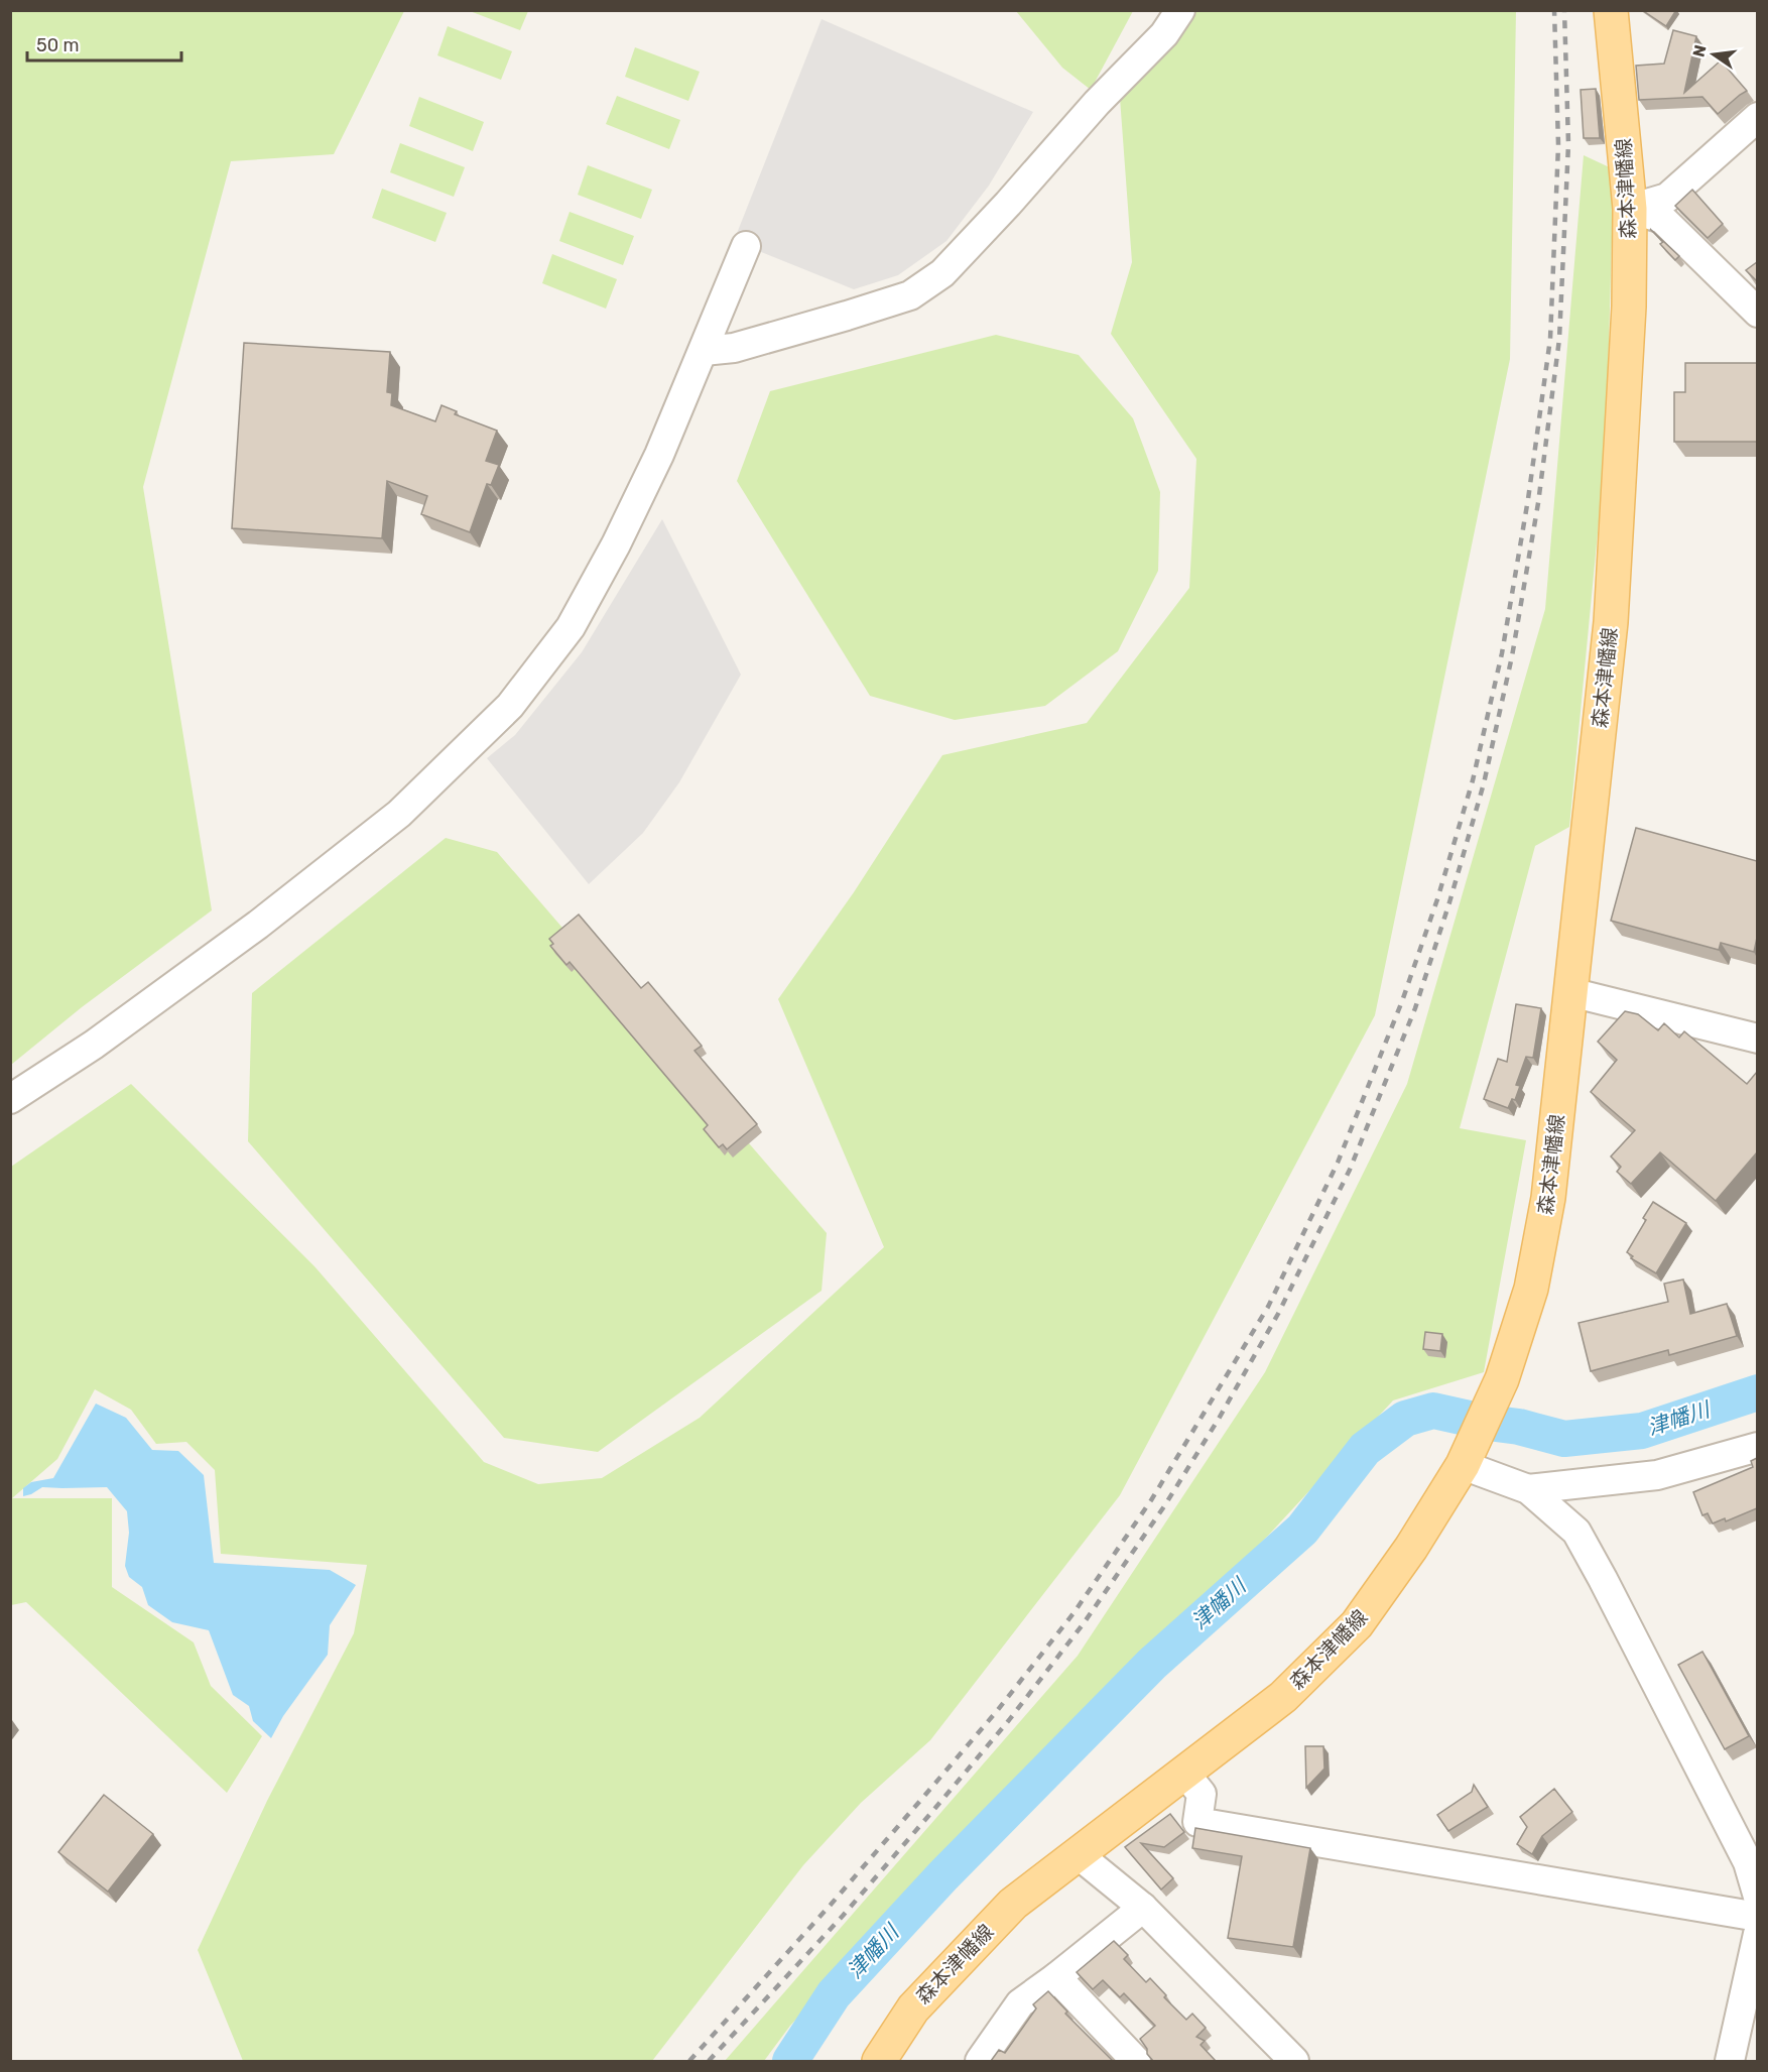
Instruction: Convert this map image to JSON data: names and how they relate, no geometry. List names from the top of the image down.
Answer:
{
  "streets": {
    "main road": ["森本津幡線"]
  },
  "water": ["津幡川"],
  "scale_bar": "50 m",
  "north": "left"
}
